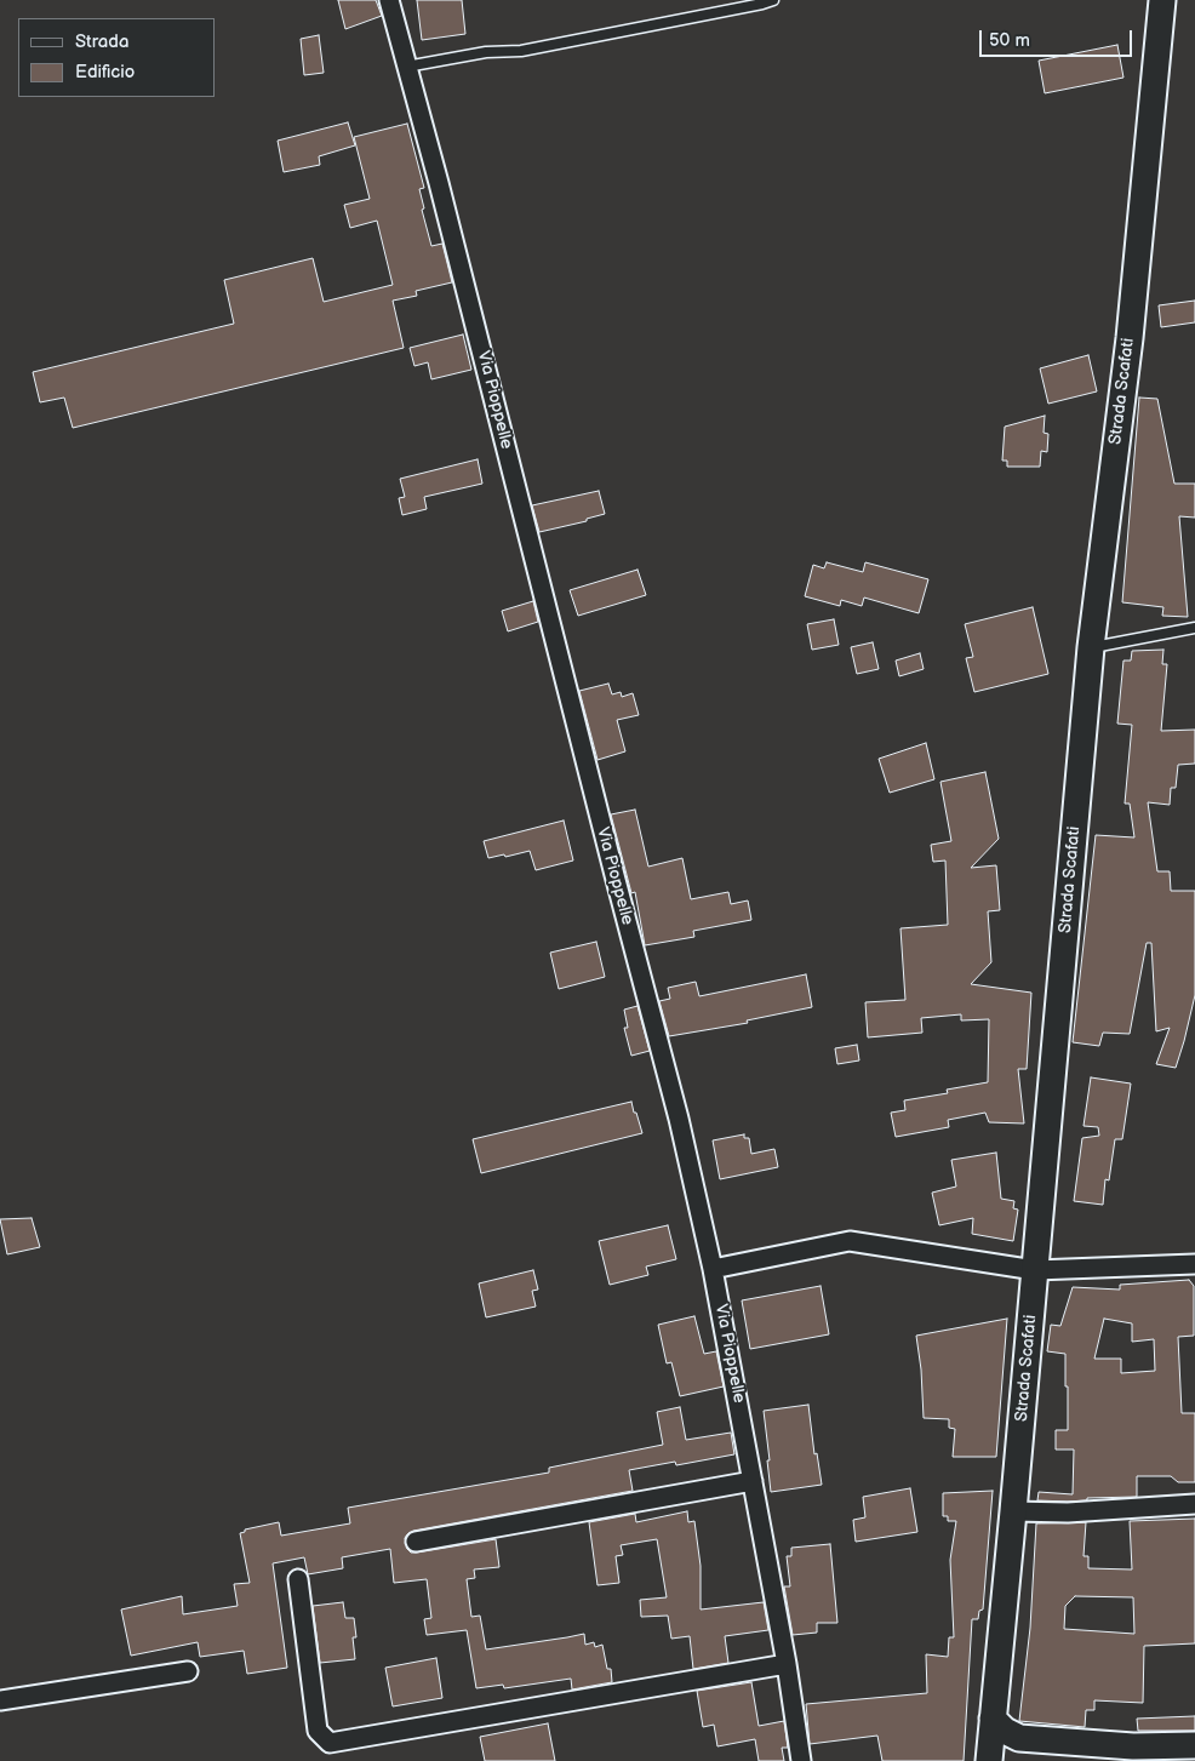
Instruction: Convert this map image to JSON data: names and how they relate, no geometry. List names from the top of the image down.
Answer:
{
  "streets": {
    "street": ["Strada Scafati", "Via Pioppelle"]
  },
  "legend": ["Strada", "Edificio"],
  "scale_bar": "50 m"
}
